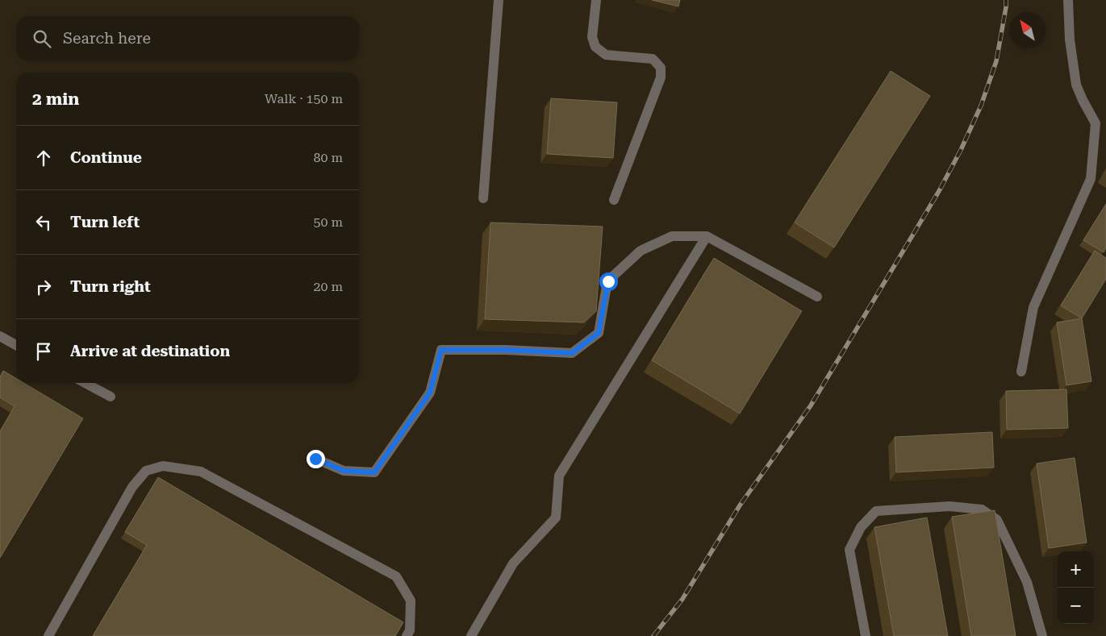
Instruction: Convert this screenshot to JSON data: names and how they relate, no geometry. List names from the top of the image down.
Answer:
{
  "north": "top left",
  "page": {
    "search": "Search here",
    "heading": ["2 min", "Walk · 150 m"],
    "list": [
      ["Continue", "80 m"],
      ["Turn left", "50 m"],
      ["Turn right", "20 m"],
      "Arrive at destination"
    ],
    "map_buttons": ["+", "−"]
  }
}
